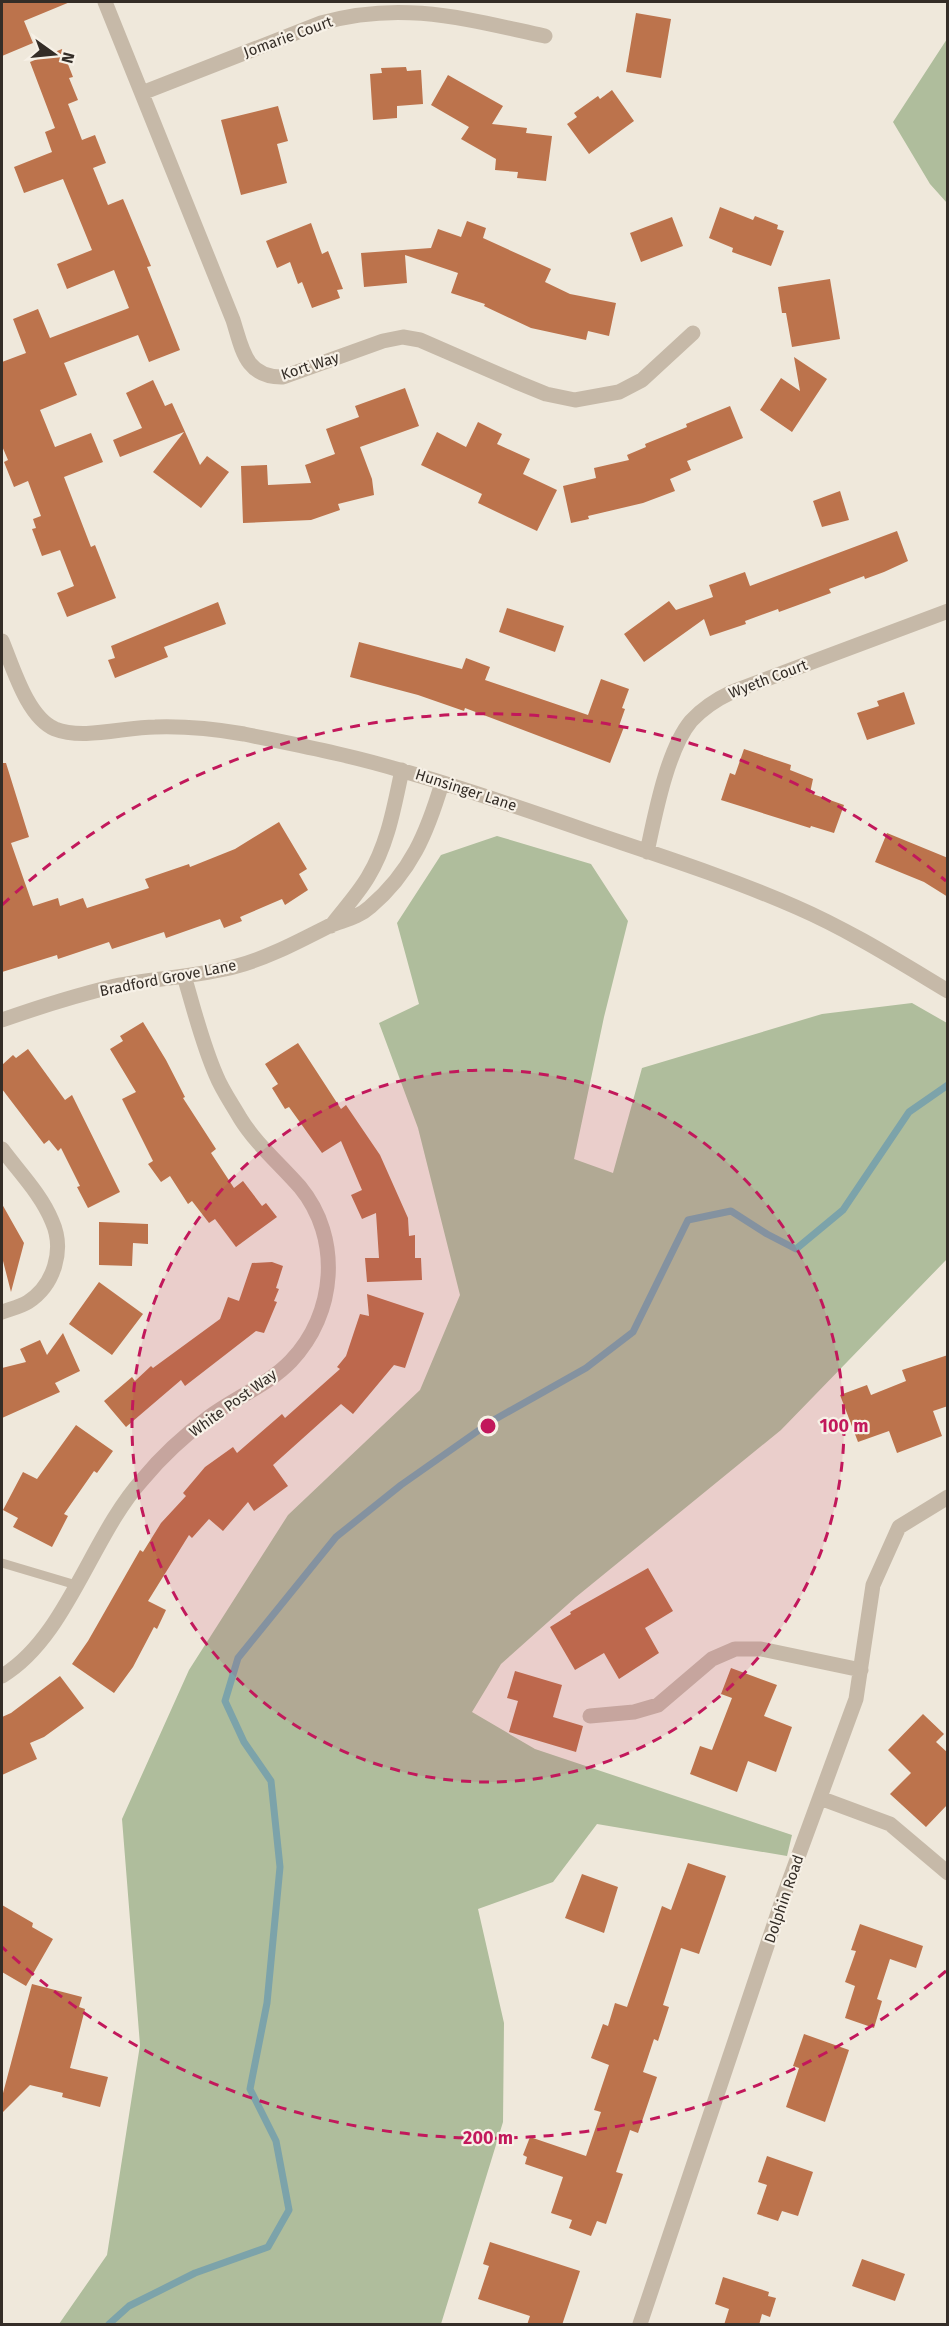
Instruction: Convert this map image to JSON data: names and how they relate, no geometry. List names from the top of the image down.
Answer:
{
  "streets": {
    "street": [
      "Jomarie Court",
      "Kort Way",
      "Wyeth Court",
      "Hunsinger Lane",
      "Bradford Grove Lane",
      "White Post Way",
      "Dolphin Road"
    ]
  },
  "crossings": [
    ["Jomarie Court", "Kort Way"],
    ["Wyeth Court", "Hunsinger Lane"],
    ["Hunsinger Lane", "Bradford Grove Lane"],
    ["Bradford Grove Lane", "White Post Way"]
  ],
  "north": "right",
  "rings": ["100 m", "200 m"]
}
